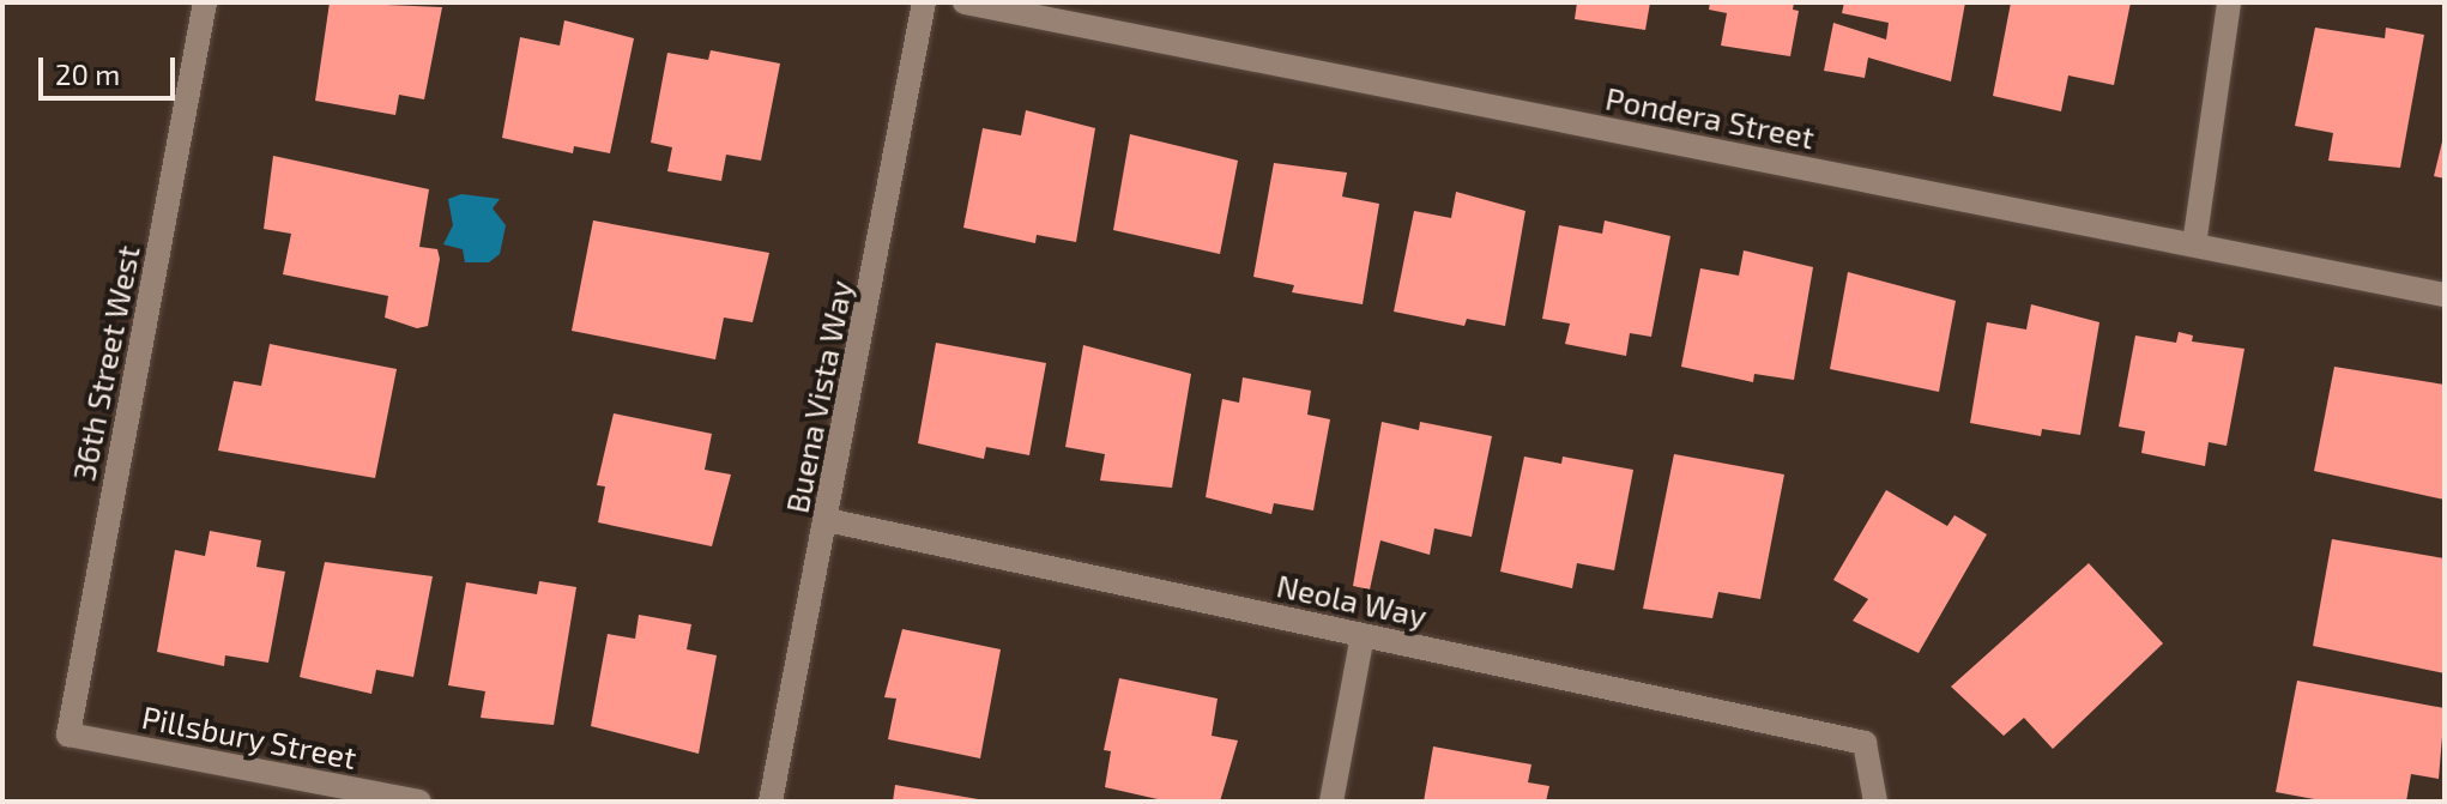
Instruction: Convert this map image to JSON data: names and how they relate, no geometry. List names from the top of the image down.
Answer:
{
  "streets": {
    "street": [
      "Pondera Street",
      "36th Street West",
      "Buena Vista Way",
      "Neola Way",
      "Pillsbury Street"
    ]
  },
  "crossings": [
    ["36th Street West", "Pillsbury Street"],
    ["Buena Vista Way", "Neola Way"]
  ],
  "scale_bar": "20 m"
}
